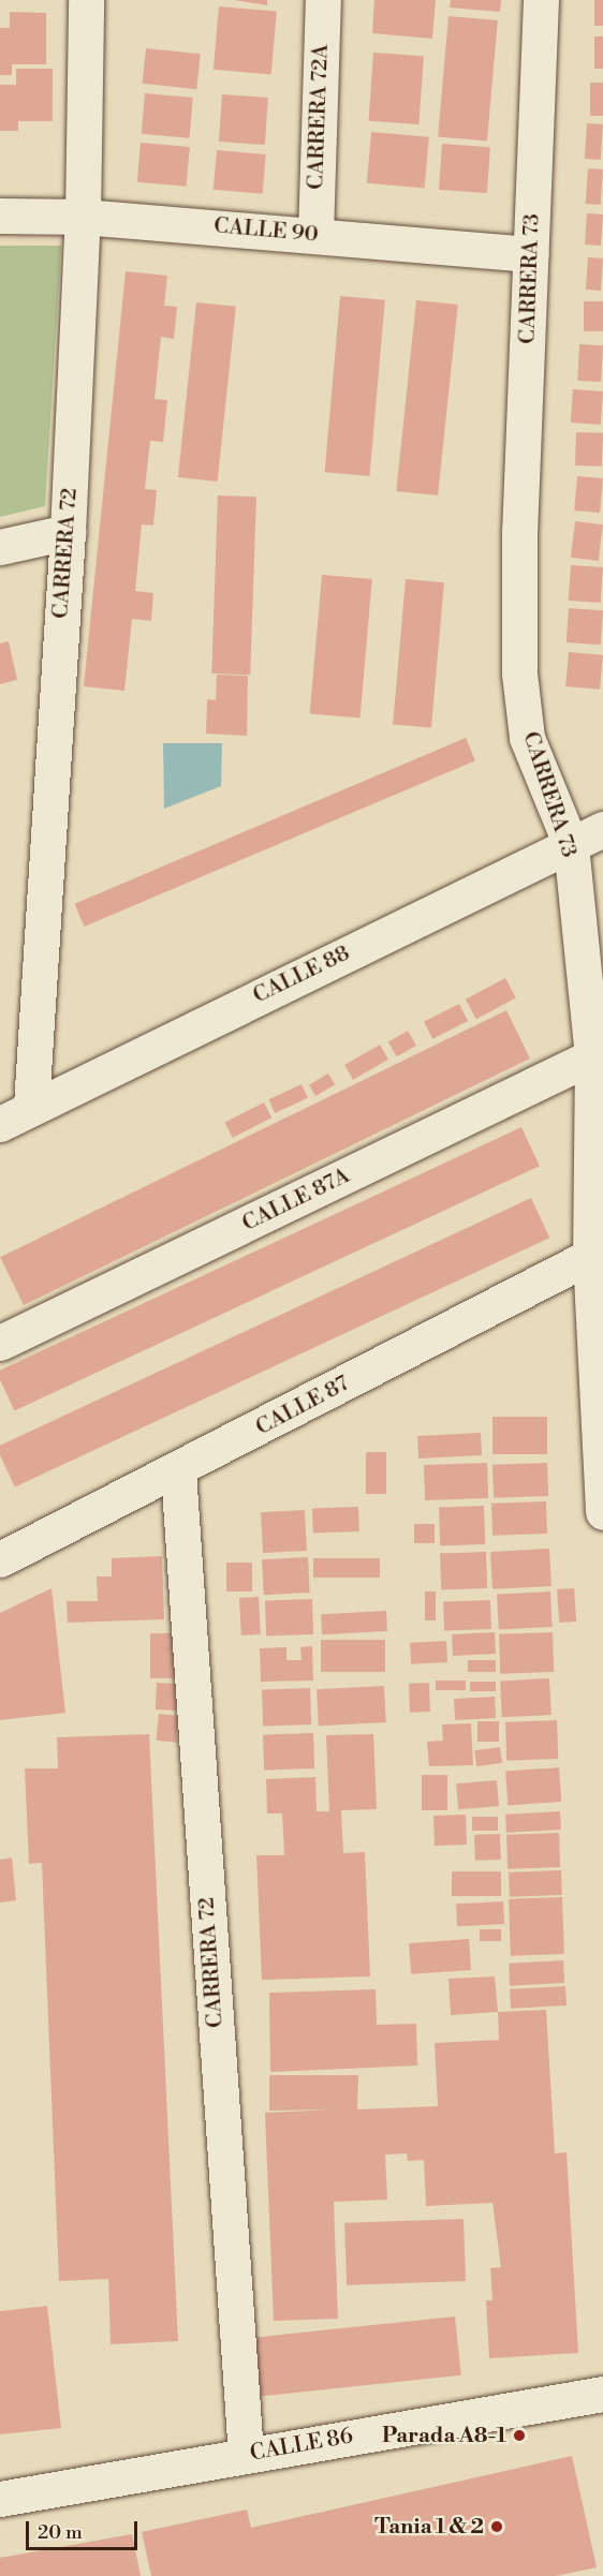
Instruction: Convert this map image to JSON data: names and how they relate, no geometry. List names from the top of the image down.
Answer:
{
  "streets": {
    "street": [
      "CARRERA 72A",
      "CALLE 90",
      "CARRERA 73",
      "CARRERA 72",
      "CALLE 88",
      "CALLE 87A",
      "CALLE 87",
      "CALLE 86"
    ]
  },
  "crossings": [
    ["CARRERA 72A", "CALLE 90"],
    ["CALLE 90", "CARRERA 73"],
    ["CALLE 90", "CARRERA 72"],
    ["CARRERA 73", "CALLE 88"],
    ["CARRERA 73", "CALLE 87A"],
    ["CARRERA 73", "CALLE 87"],
    ["CARRERA 72", "CALLE 88"],
    ["CARRERA 72", "CALLE 87"],
    ["CARRERA 72", "CALLE 86"]
  ],
  "places": ["Parada A8-1", "Tania 1 & 2"],
  "scale_bar": "20 m"
}
